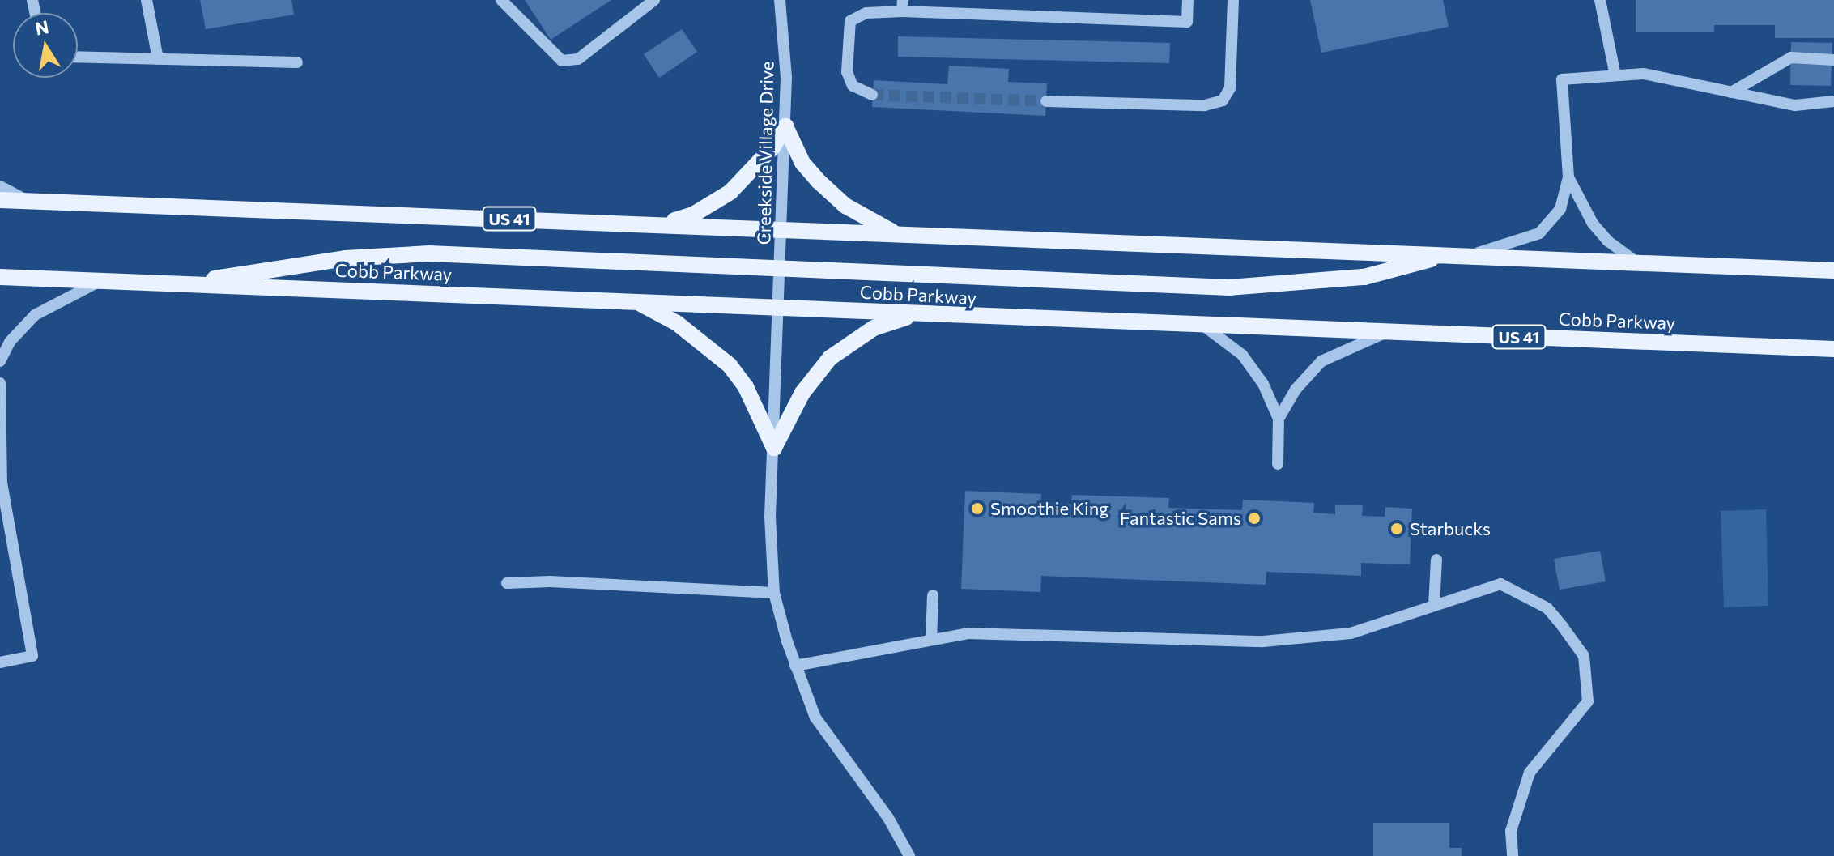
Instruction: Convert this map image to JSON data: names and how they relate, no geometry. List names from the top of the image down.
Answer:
{
  "streets": {
    "main road": ["US 41", "Cobb Parkway"],
    "street": ["Creekside Village Drive"]
  },
  "crossings": [
    ["Creekside Village Drive", "US 41"],
    ["Creekside Village Drive", "Cobb Parkway"]
  ],
  "places": ["Smoothie King", "Fantastic Sams", "Starbucks"],
  "north": "top"
}
